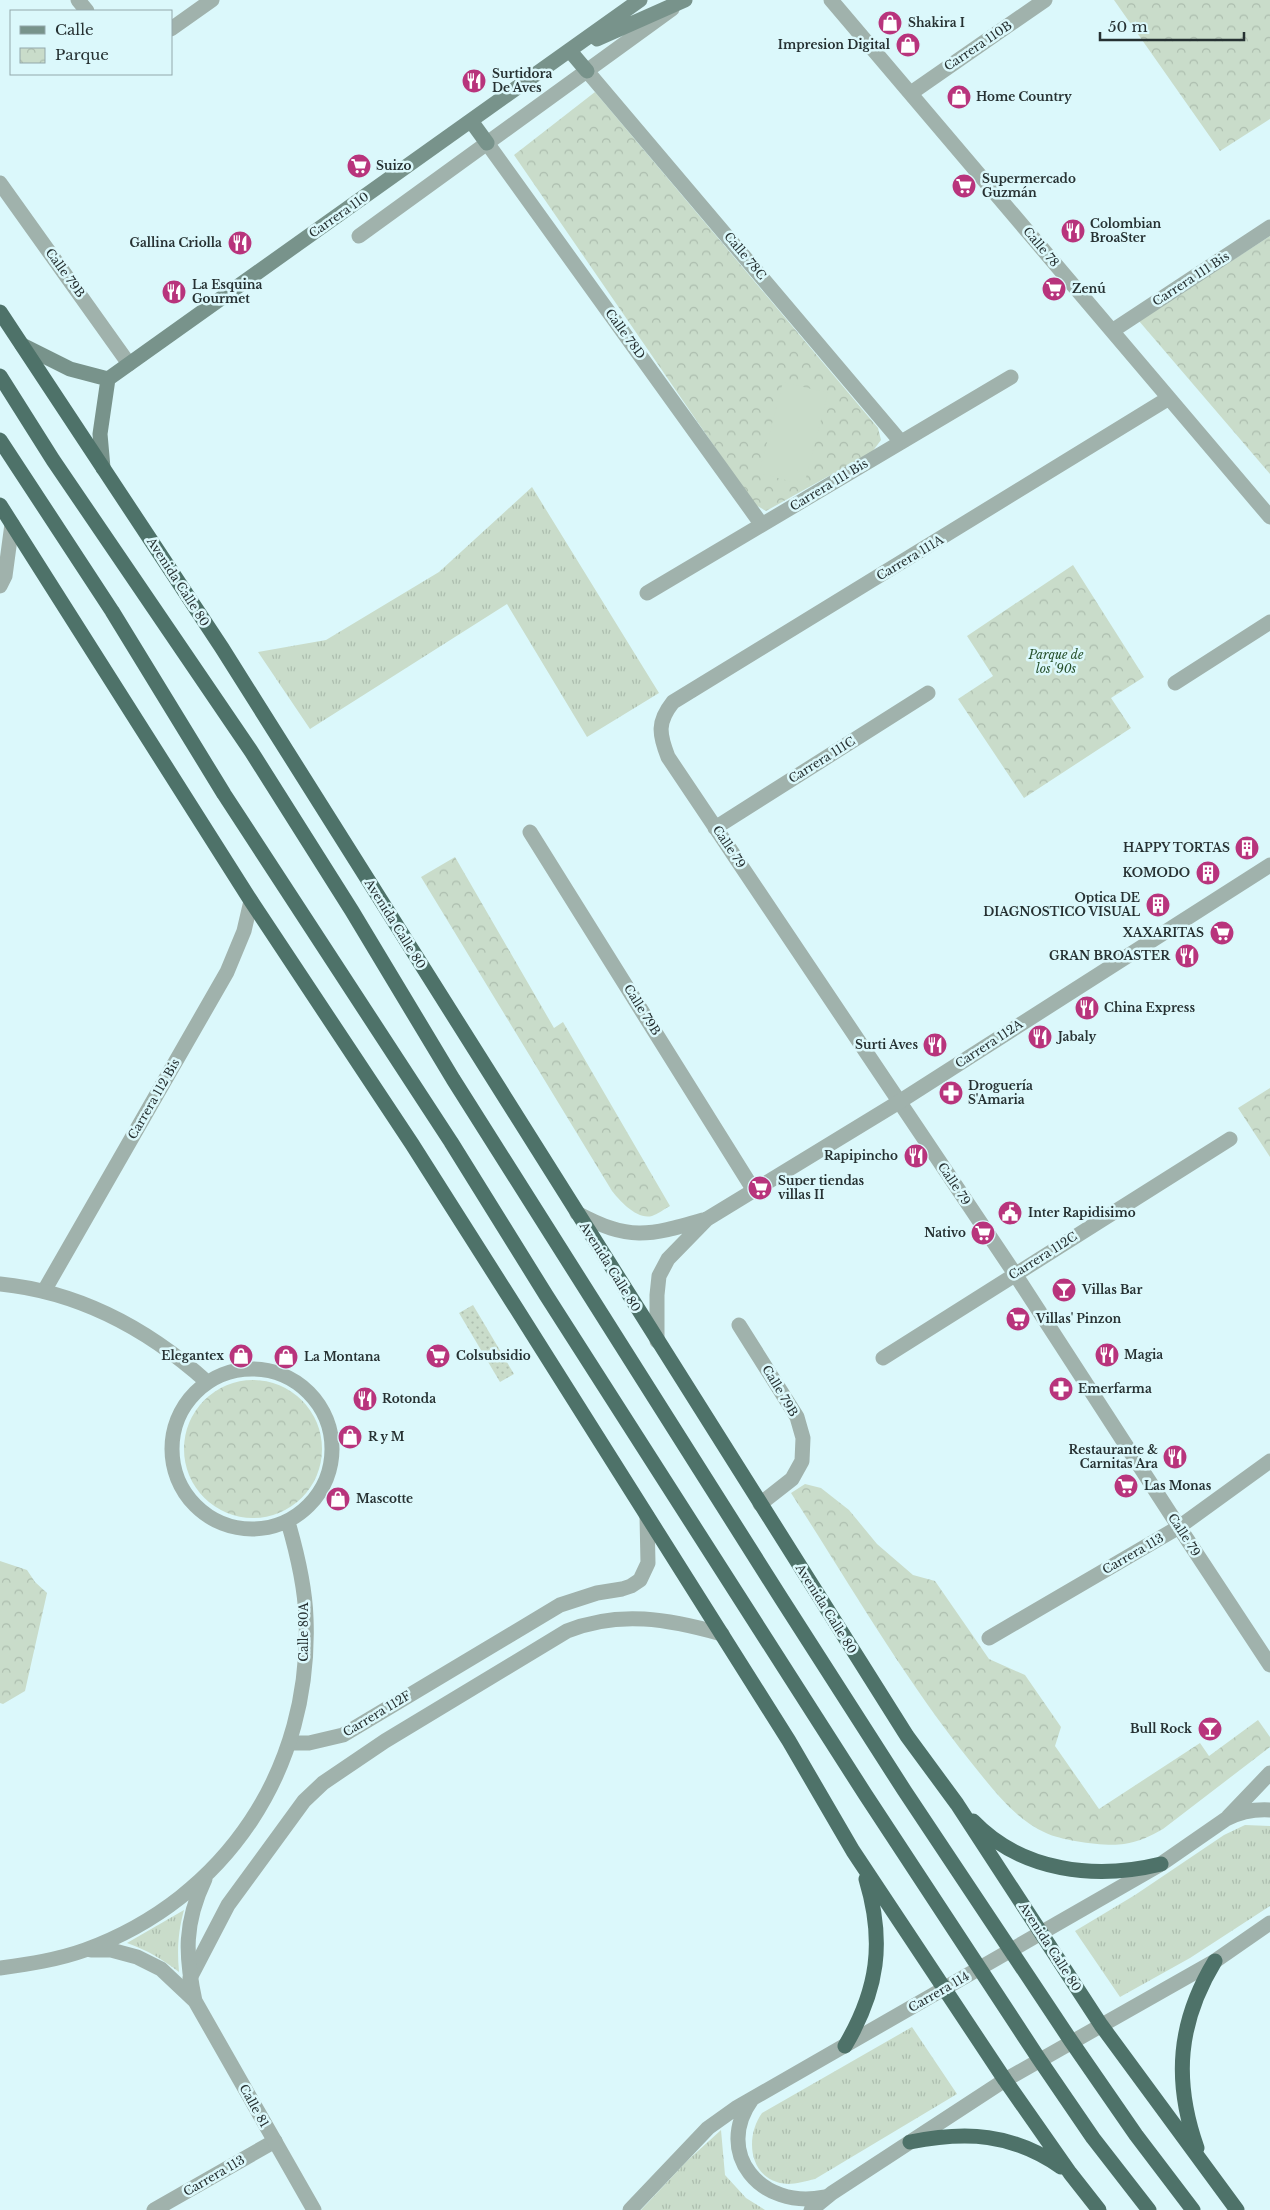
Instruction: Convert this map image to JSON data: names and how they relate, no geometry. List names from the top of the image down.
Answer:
{
  "streets": {
    "highway": ["Avenida Calle 80"],
    "main road": ["Carrera 110"],
    "street": [
      "Carrera 110B",
      "Calle 78",
      "Calle 78C",
      "Calle 79B",
      "Carrera 111 Bis",
      "Calle 78D",
      "Carrera 111A",
      "Carrera 111C",
      "Calle 79",
      "Carrera 112A",
      "Carrera 112 Bis",
      "Carrera 112C",
      "Carrera 113",
      "Calle 80A",
      "Carrera 112F",
      "Carrera 114",
      "Calle 81"
    ]
  },
  "crossings": [
    ["Carrera 110B", "Calle 78"],
    ["Carrera 110", "Calle 78C"],
    ["Carrera 110", "Calle 79B"],
    ["Carrera 110", "Calle 78D"],
    ["Calle 78", "Carrera 111 Bis"],
    ["Calle 78", "Carrera 111A"],
    ["Calle 78C", "Carrera 111 Bis"],
    ["Calle 79B", "Avenida Calle 80"],
    ["Calle 79B", "Carrera 112A"],
    ["Carrera 111 Bis", "Calle 78D"],
    ["Carrera 111A", "Calle 79"],
    ["Avenida Calle 80", "Carrera 112A"],
    ["Avenida Calle 80", "Carrera 114"],
    ["Carrera 111C", "Calle 79"],
    ["Calle 79", "Carrera 112A"],
    ["Calle 79", "Carrera 112C"],
    ["Calle 79", "Carrera 113"],
    ["Carrera 113", "Calle 81"],
    ["Calle 80A", "Carrera 112F"]
  ],
  "parks": ["Parque de los '90s"],
  "places": {
    "shop": [
      "Shakira I",
      "Impresion Digital",
      "Home Country",
      "Elegantex",
      "La Montana",
      "R y M",
      "Mascotte"
    ],
    "restaurant": [
      "Surtidora De Aves",
      "Colombian BroaSter",
      "Gallina Criolla",
      "La Esquina Gourmet",
      "GRAN BROASTER",
      "China Express",
      "Jabaly",
      "Surti Aves",
      "Rapipincho",
      "Magia",
      "Rotonda",
      "Restaurante & Carnitas Ara"
    ],
    "supermarket": [
      "Suizo",
      "Supermercado Guzmán",
      "Zenú",
      "XAXARITAS",
      "Super tiendas villas II",
      "Nativo",
      "Villas' Pinzon",
      "Colsubsidio",
      "Las Monas"
    ],
    "building": ["HAPPY TORTAS", "KOMODO", "Optica DE DIAGNOSTICO VISUAL"],
    "pharmacy": ["Droguería S'Amaria", "Emerfarma"],
    "public building": ["Inter Rapidisimo"],
    "bar": ["Villas Bar", "Bull Rock"]
  },
  "legend": ["Calle", "Parque"],
  "scale_bar": "50 m"
}
